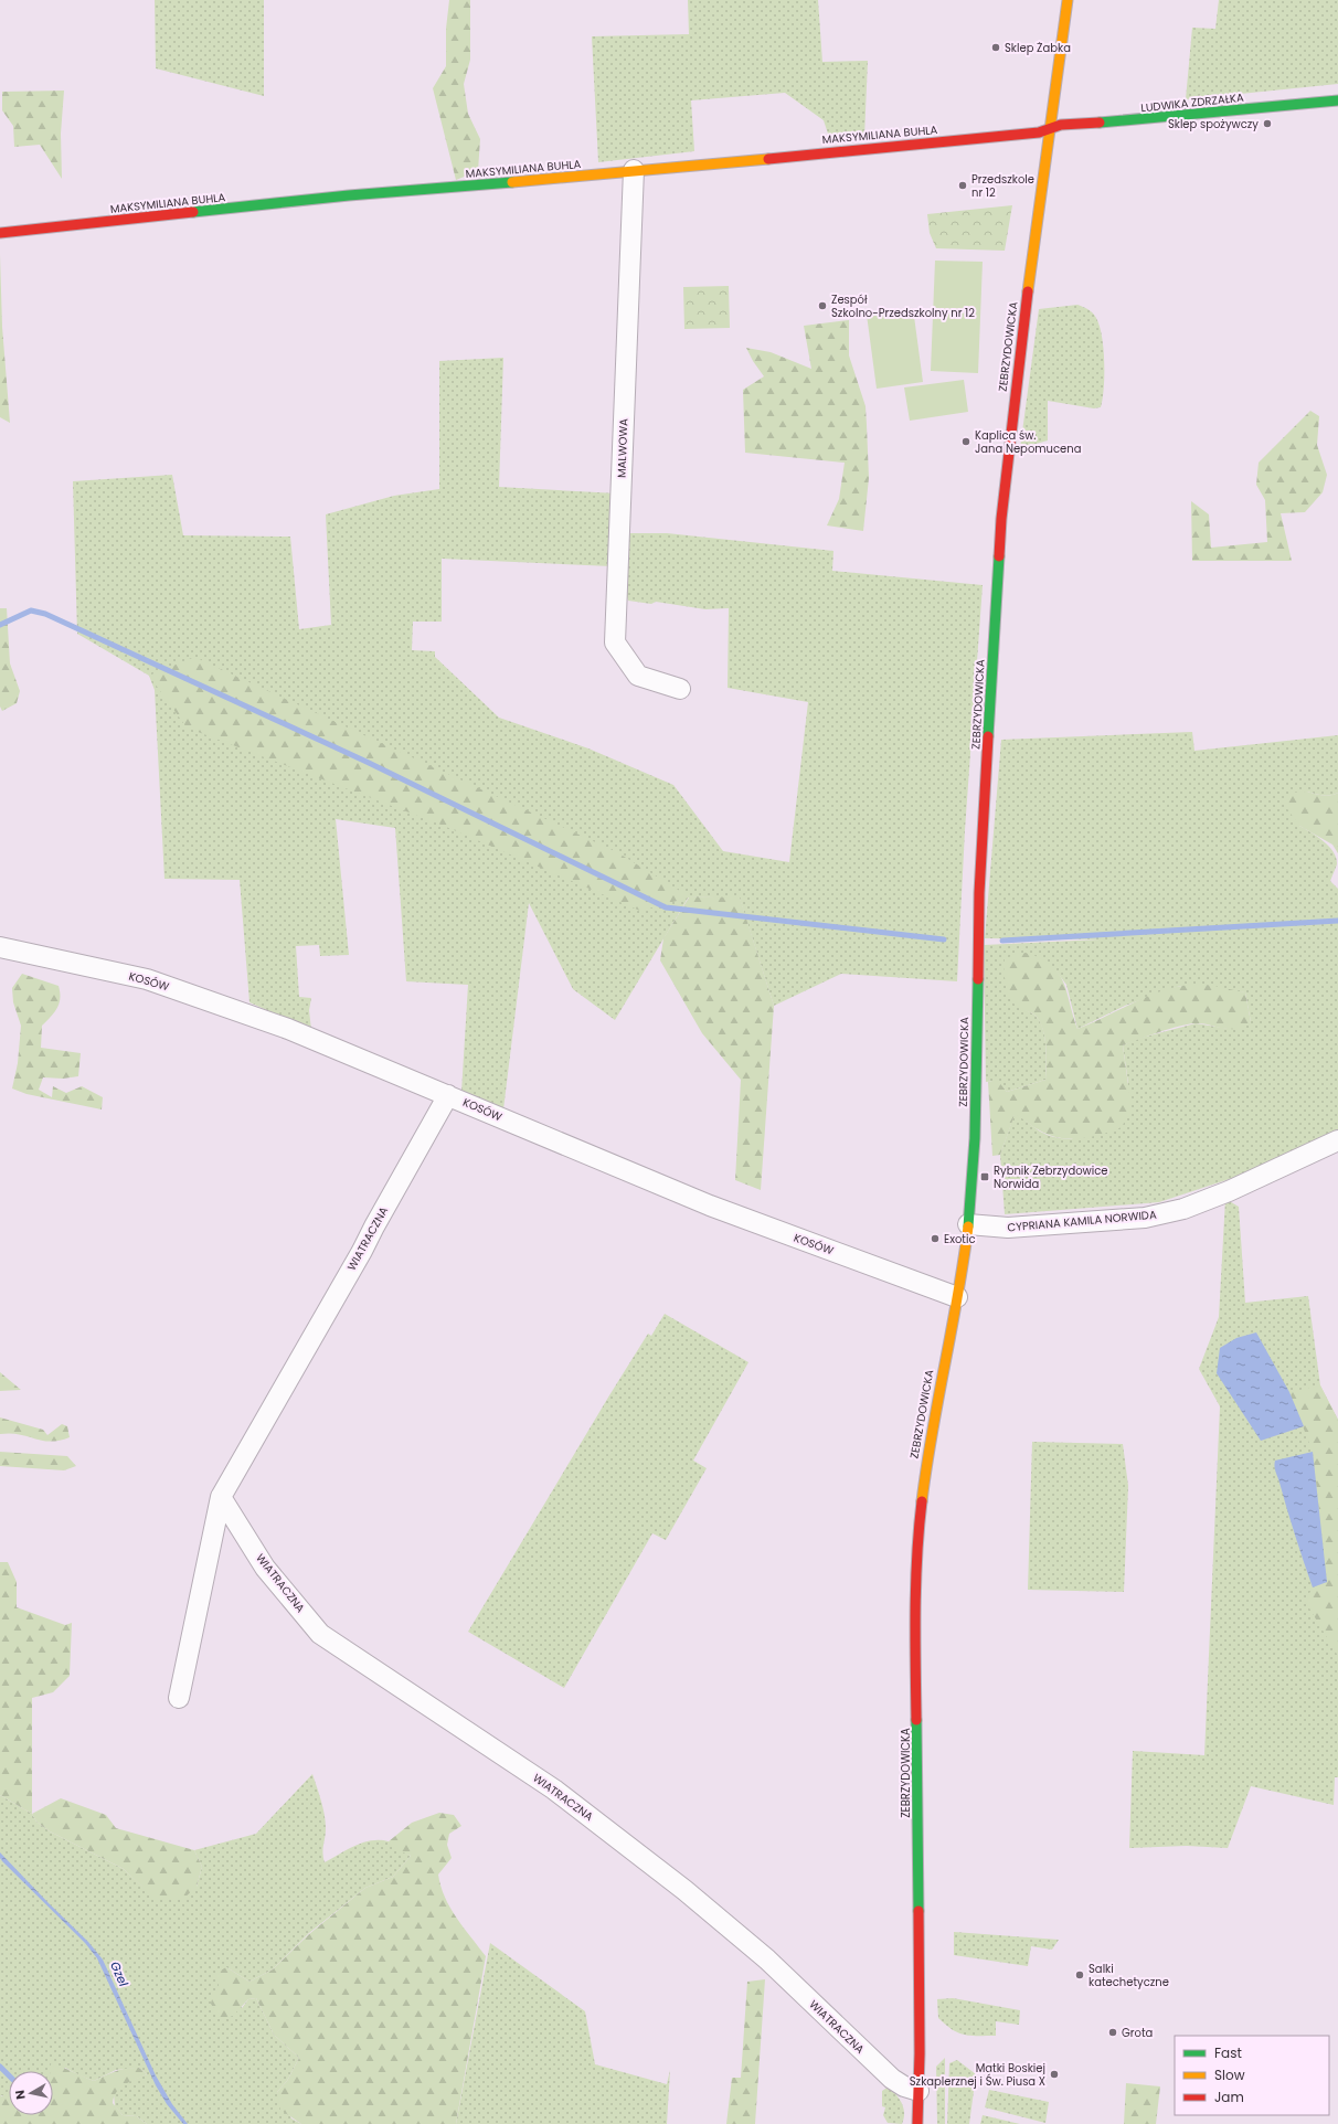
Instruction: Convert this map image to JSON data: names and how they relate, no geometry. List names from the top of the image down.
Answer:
{
  "streets": {
    "street": [
      "LUDWIKA ZDRZAŁKA",
      "MAKSYMILIANA BUHLA",
      "ZEBRZYDOWICKA",
      "MALWOWA",
      "KOSÓW",
      "CYPRIANA KAMILA NORWIDA",
      "WIATRACZNA"
    ]
  },
  "crossings": [
    ["LUDWIKA ZDRZAŁKA", "MAKSYMILIANA BUHLA"],
    ["LUDWIKA ZDRZAŁKA", "ZEBRZYDOWICKA"],
    ["MAKSYMILIANA BUHLA", "ZEBRZYDOWICKA"],
    ["MAKSYMILIANA BUHLA", "MALWOWA"],
    ["ZEBRZYDOWICKA", "KOSÓW"],
    ["ZEBRZYDOWICKA", "CYPRIANA KAMILA NORWIDA"],
    ["ZEBRZYDOWICKA", "WIATRACZNA"],
    ["KOSÓW", "WIATRACZNA"]
  ],
  "water": ["Gzel"],
  "places": {
    "other": [
      "Sklep Żabka",
      "Sklep spożywczy",
      "Przedszkole nr 12",
      "Zespół Szkolno-Przedszkolny nr 12",
      "Kaplica św. Jana Nepomucena",
      "Exotic",
      "Salki katechetyczne",
      "Grota",
      "Matki Boskiej Szkaplerznej i Św. Piusa X"
    ],
    "transit": ["Rybnik Zebrzydowice Norwida"]
  },
  "legend": ["Fast", "Slow", "Jam"],
  "north": "left"
}
